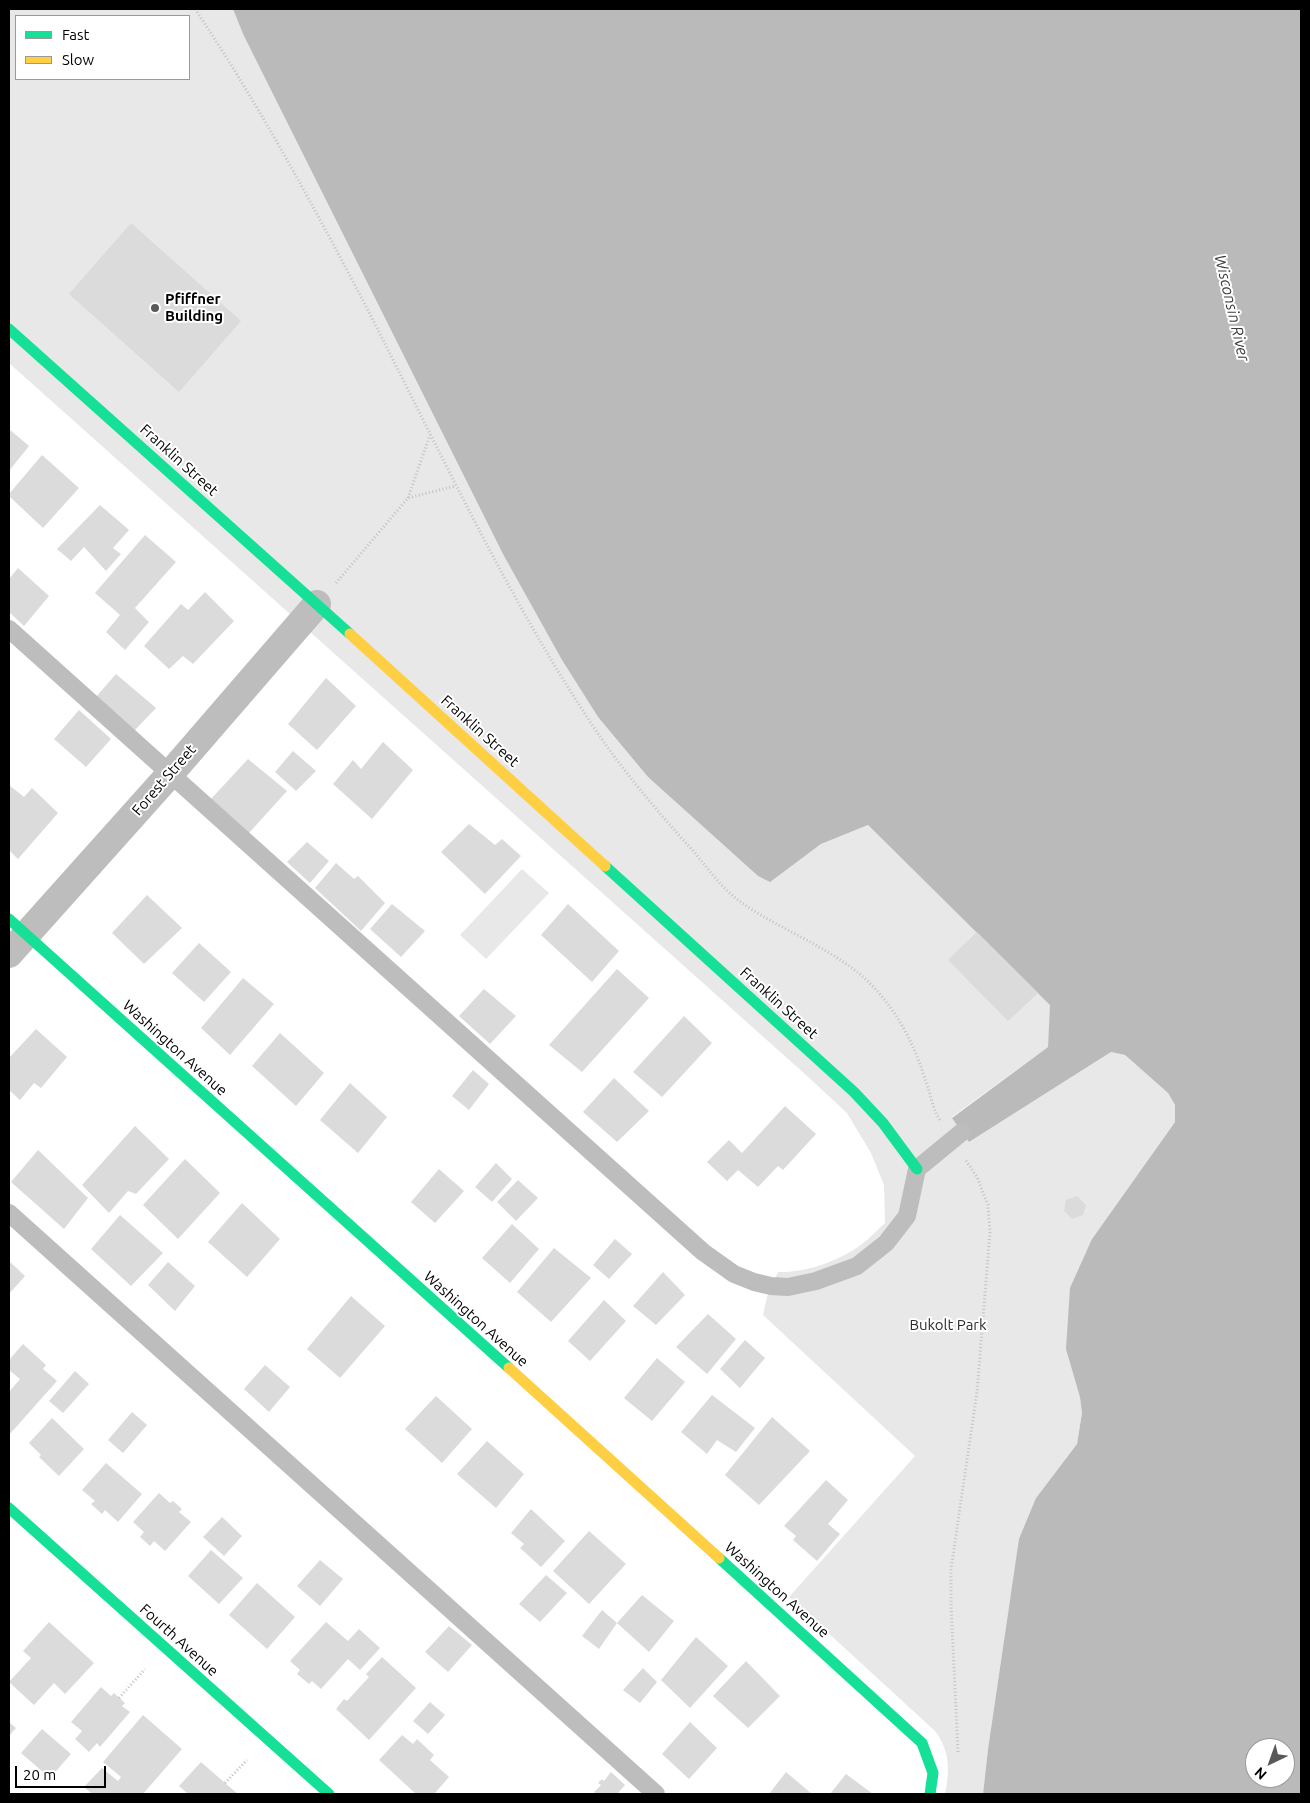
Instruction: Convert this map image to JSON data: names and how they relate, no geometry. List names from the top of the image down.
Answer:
{
  "streets": {
    "street": [
      "Franklin Street",
      "Forest Street",
      "Washington Avenue",
      "Fourth Avenue"
    ]
  },
  "crossings": [
    ["Franklin Street", "Forest Street"],
    ["Forest Street", "Washington Avenue"]
  ],
  "water": ["Wisconsin River"],
  "parks": ["Bukolt Park"],
  "places": ["Pfiffner Building"],
  "legend": ["Fast", "Slow"],
  "scale_bar": "20 m",
  "north": "bottom left"
}
